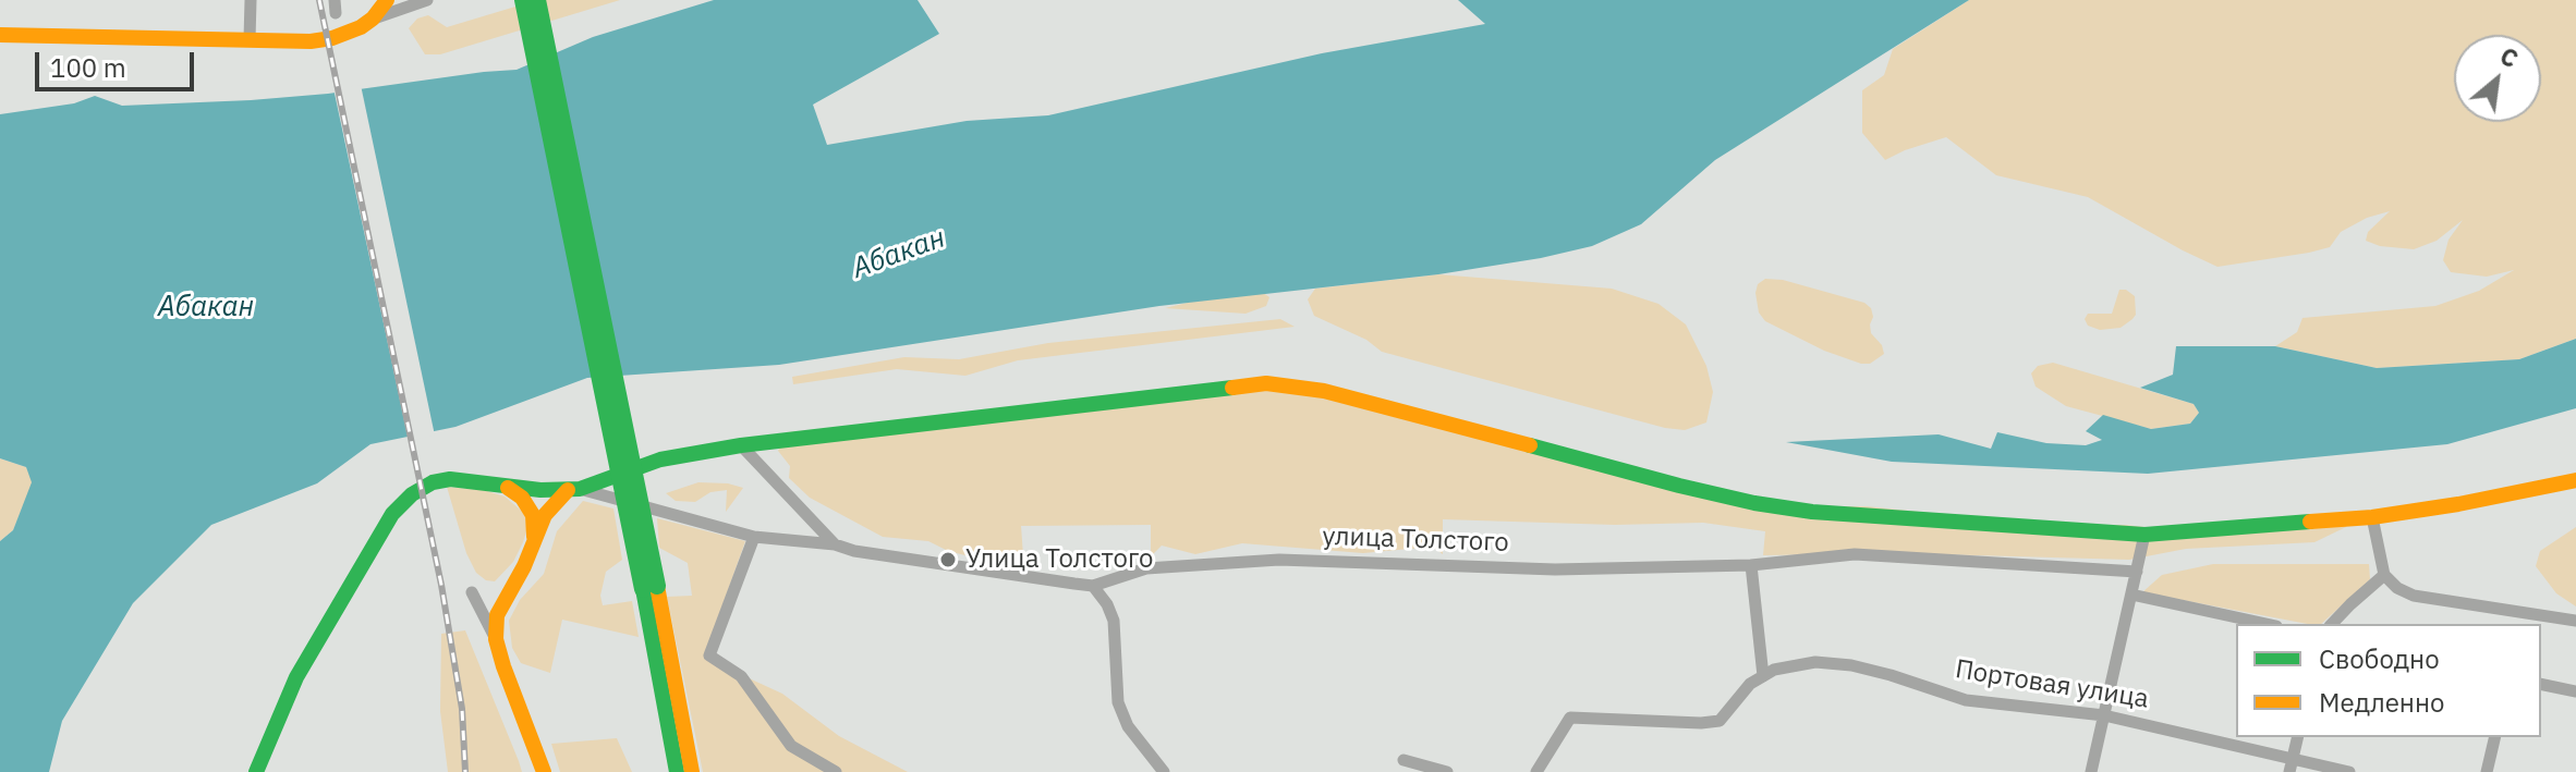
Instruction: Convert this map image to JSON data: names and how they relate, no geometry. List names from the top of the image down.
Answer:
{
  "streets": {
    "street": ["улица Толстого", "Портовая улица"]
  },
  "water": ["Абакан"],
  "places": ["Улица Толстого"],
  "legend": ["Свободно", "Медленно"],
  "scale_bar": "100 m",
  "north": "top right"
}
